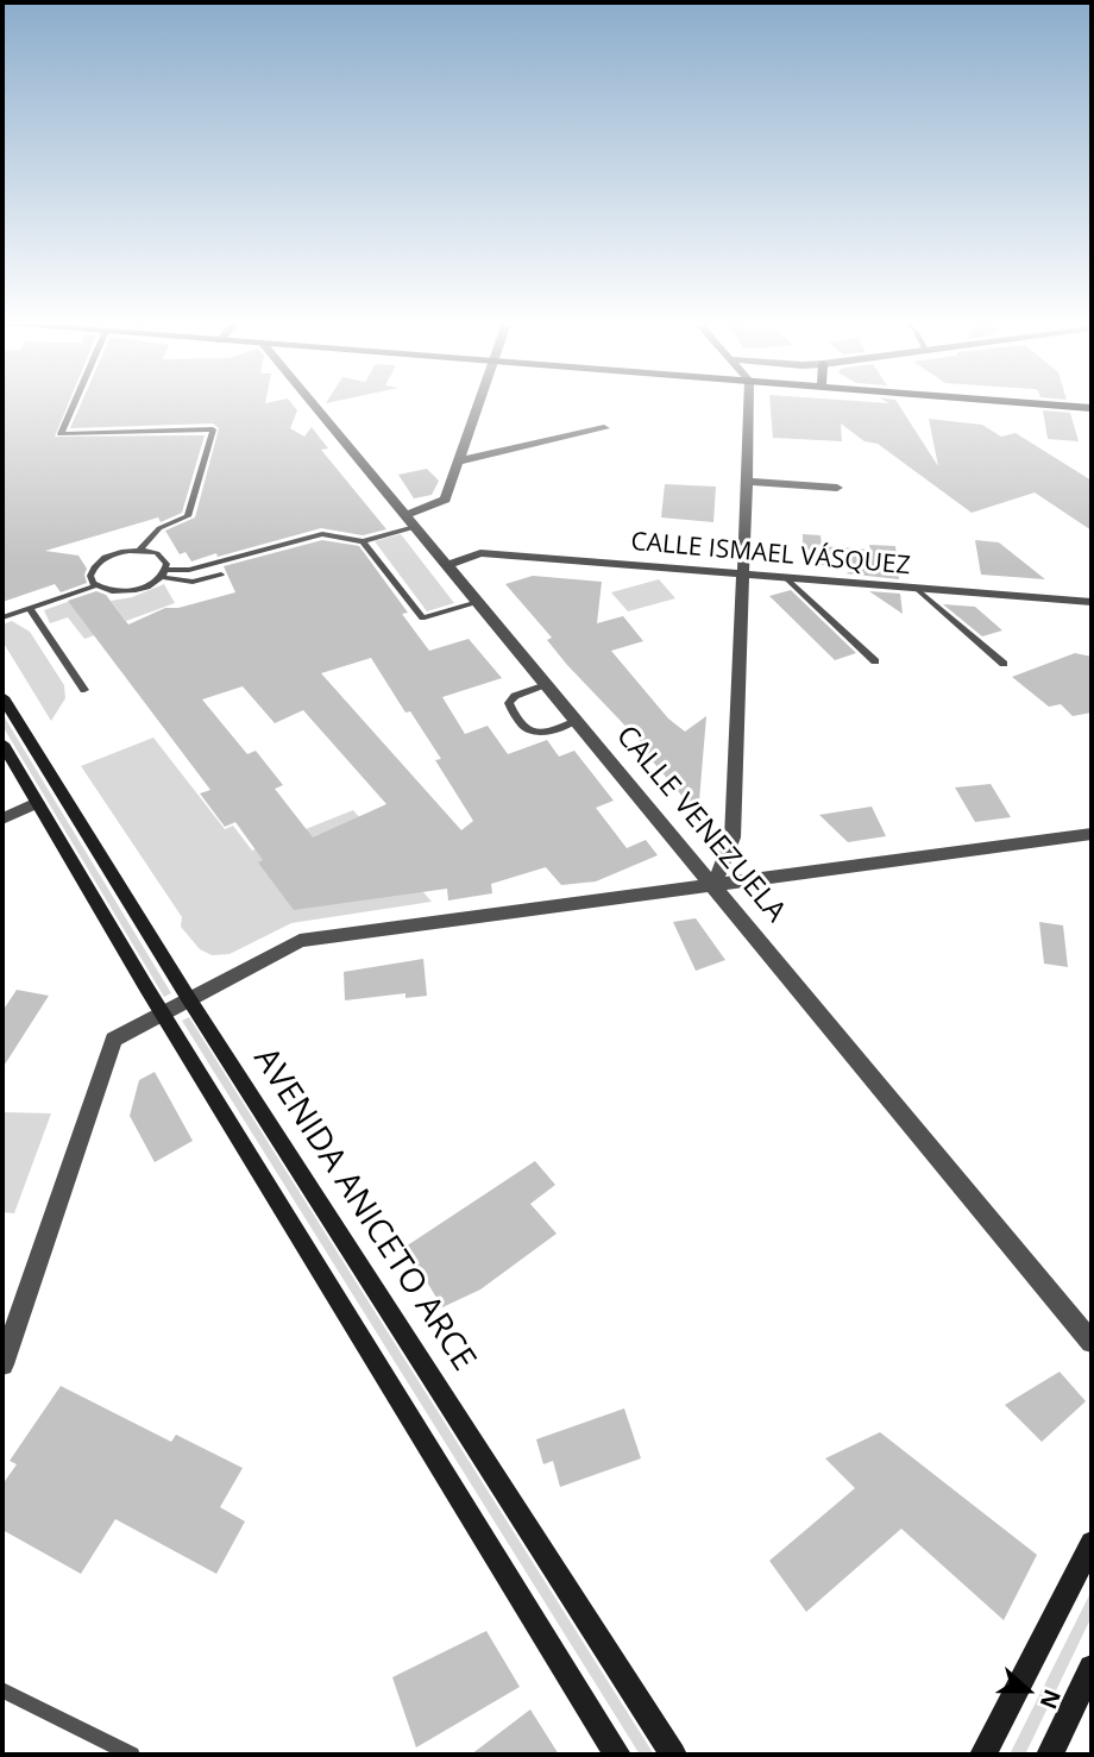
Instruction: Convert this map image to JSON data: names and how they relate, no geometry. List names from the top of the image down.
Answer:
{
  "streets": {
    "main road": ["AVENIDA ANICETO ARCE"],
    "street": ["CALLE ISMAEL VÁSQUEZ", "CALLE VENEZUELA"]
  },
  "crossings": [
    ["CALLE ISMAEL VÁSQUEZ", "CALLE VENEZUELA"]
  ],
  "north": "right"
}
